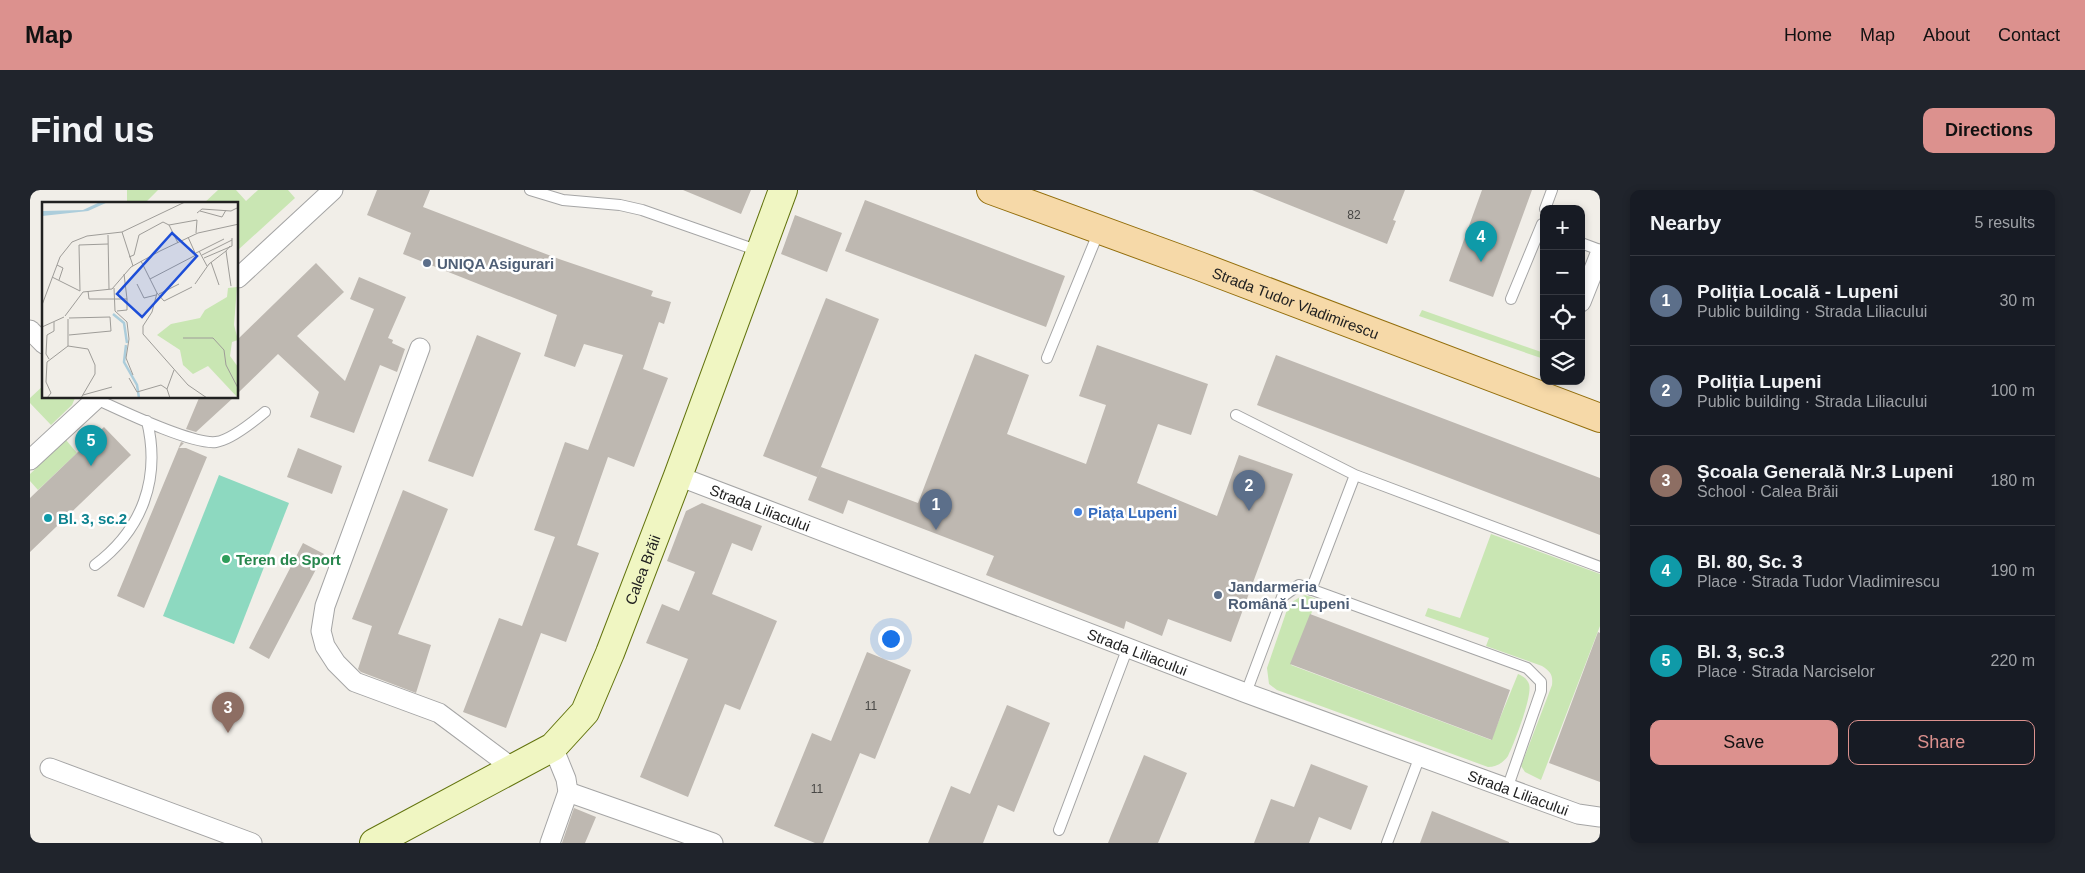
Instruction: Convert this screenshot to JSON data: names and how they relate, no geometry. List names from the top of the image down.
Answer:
{
  "streets": {
    "main road": ["Strada Tudor Vladimirescu", "Calea Brăii"],
    "street": ["Strada Liliacului"]
  },
  "crossings": [
    ["Strada Liliacului", "Calea Brăii"]
  ],
  "places": [
    "UNIQA Asigurari",
    "Piața Lupeni",
    "Bl. 3, sc.2",
    "Teren de Sport",
    "Jandarmeria Română - Lupeni"
  ],
  "house_numbers": ["82", "11", "11"],
  "page": {
    "header": "Map",
    "nav": [
      "Home",
      "Map",
      "About",
      "Contact"
    ],
    "buttons": [
      "Directions",
      ["Save", "Share"]
    ],
    "title": "Find us",
    "heading": ["Nearby", "5 results"],
    "map_buttons": ["+", "−"],
    "pins": [
      "4",
      "5",
      "2",
      "1",
      "3"
    ],
    "list": [
      {
        "mark": "1",
        "name": "Poliția Locală - Lupeni",
        "note": "Public building · Strada Liliacului",
        "value": "30 m"
      },
      {
        "mark": "2",
        "name": "Poliția Lupeni",
        "note": "Public building · Strada Liliacului",
        "value": "100 m"
      },
      {
        "mark": "3",
        "name": "Școala Generală Nr.3 Lupeni",
        "note": "School · Calea Brăii",
        "value": "180 m"
      },
      {
        "mark": "4",
        "name": "Bl. 80, Sc. 3",
        "note": "Place · Strada Tudor Vladimirescu",
        "value": "190 m"
      },
      {
        "mark": "5",
        "name": "Bl. 3, sc.3",
        "note": "Place · Strada Narciselor",
        "value": "220 m"
      }
    ]
  }
}
